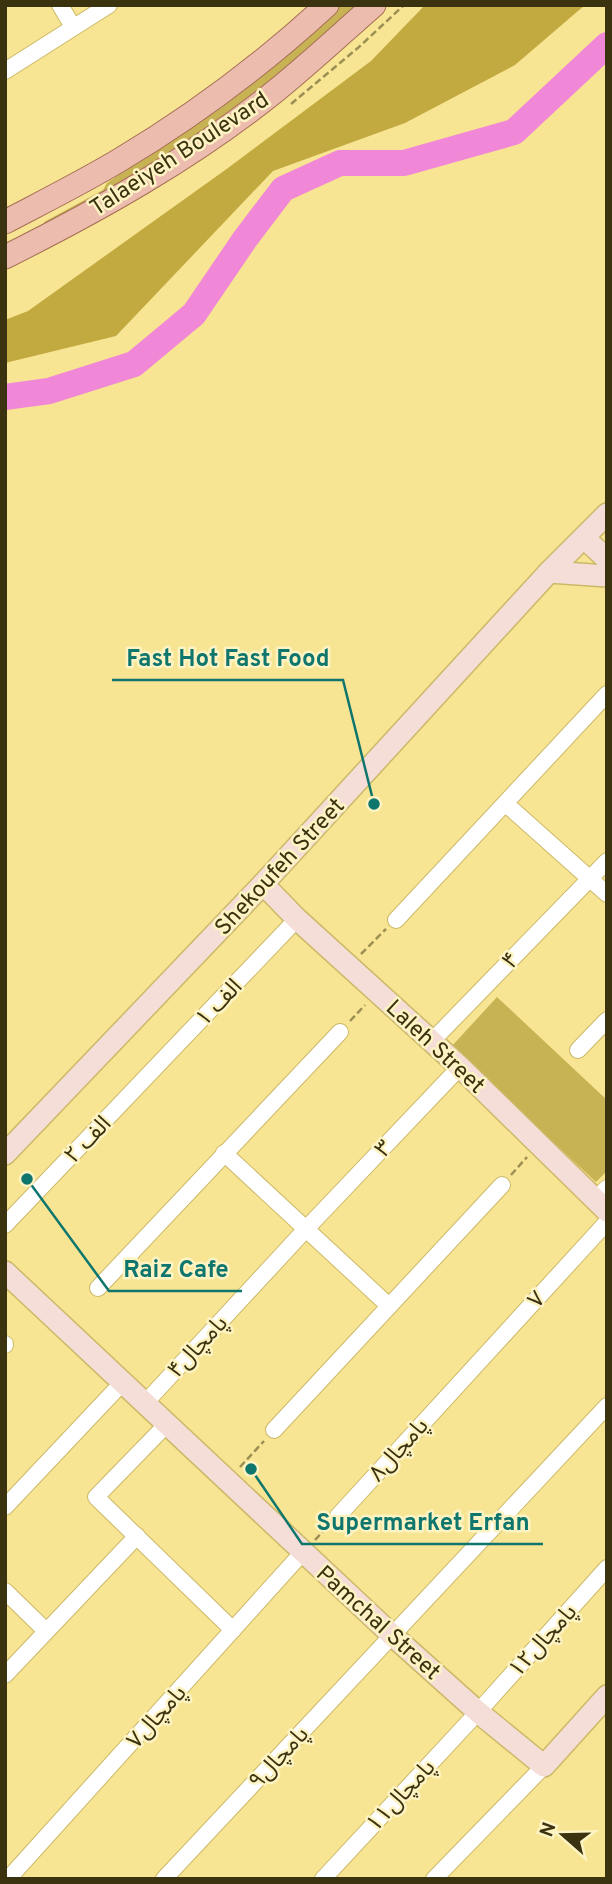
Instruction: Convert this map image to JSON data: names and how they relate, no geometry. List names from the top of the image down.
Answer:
{
  "streets": {
    "main road": ["Talaeiyeh Boulevard"],
    "street": [
      "Shekoufeh Street",
      "۴",
      "۱ الف",
      "Laleh Street",
      "۲ الف",
      "۳",
      "۷",
      "پامچال۴",
      "پامچال۸",
      "Pamchal Street",
      "پامچال۱۲",
      "پامچال۷",
      "پامچال۹",
      "پامچال۱۱"
    ]
  },
  "crossings": [
    ["Shekoufeh Street", "Laleh Street"],
    ["۴", "Laleh Street"],
    ["۱ الف", "Laleh Street"],
    ["۱ الف", "۲ الف"],
    ["Laleh Street", "۳"],
    ["۳", "پامچال۴"],
    ["۷", "پامچال۸"],
    ["پامچال۴", "Pamchal Street"],
    ["Pamchal Street", "پامچال۱۲"],
    ["Pamchal Street", "پامچال۷"],
    ["Pamchal Street", "پامچال۹"],
    ["Pamchal Street", "پامچال۱۱"],
    ["پامچال۱۲", "پامچال۱۱"]
  ],
  "places": ["Fast Hot Fast Food", "Raiz Cafe", "Supermarket Erfan"],
  "north": "left"
}
